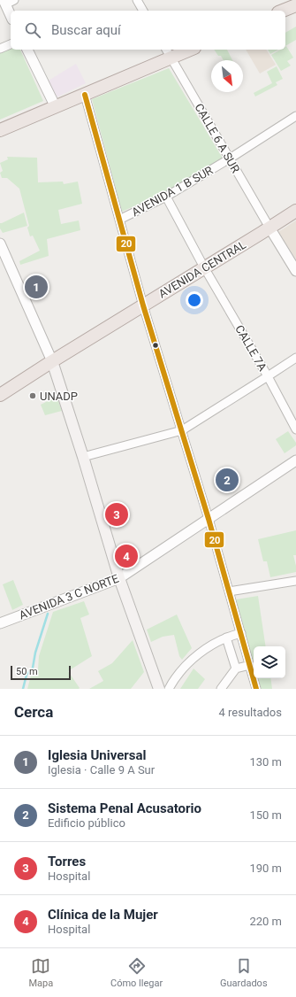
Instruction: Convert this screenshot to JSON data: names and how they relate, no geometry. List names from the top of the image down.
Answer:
{
  "streets": {
    "main road": ["AVENIDA CENTRAL"],
    "street": [
      "CALLE 6 A SUR",
      "AVENIDA 1 B SUR",
      "CALLE 7A",
      "AVENIDA 3 C NORTE"
    ]
  },
  "crossings": [
    ["CALLE 6 A SUR", "AVENIDA 1 B SUR"],
    ["CALLE 6 A SUR", "AVENIDA CENTRAL"],
    ["AVENIDA 1 B SUR", "CALLE 7A"],
    ["AVENIDA CENTRAL", "CALLE 7A"]
  ],
  "places": ["UNADP"],
  "lines": ["transit line 20"],
  "scale_bar": "50 m",
  "north": "bottom right",
  "page": {
    "search": "Buscar aquí",
    "pins": [
      "1",
      "2",
      "3",
      "4"
    ],
    "scale": "50 m",
    "heading": ["Cerca", "4 resultados"],
    "list": [
      {
        "mark": "1",
        "name": "Iglesia Universal",
        "note": "Iglesia · Calle 9 A Sur",
        "value": "130 m"
      },
      {
        "mark": "2",
        "name": "Sistema Penal Acusatorio",
        "note": "Edificio público",
        "value": "150 m"
      },
      {
        "mark": "3",
        "name": "Torres",
        "note": "Hospital",
        "value": "190 m"
      },
      {
        "mark": "4",
        "name": "Clínica de la Mujer",
        "note": "Hospital",
        "value": "220 m"
      }
    ],
    "nav": ["Mapa", "Cómo llegar", "Guardados"]
  }
}
